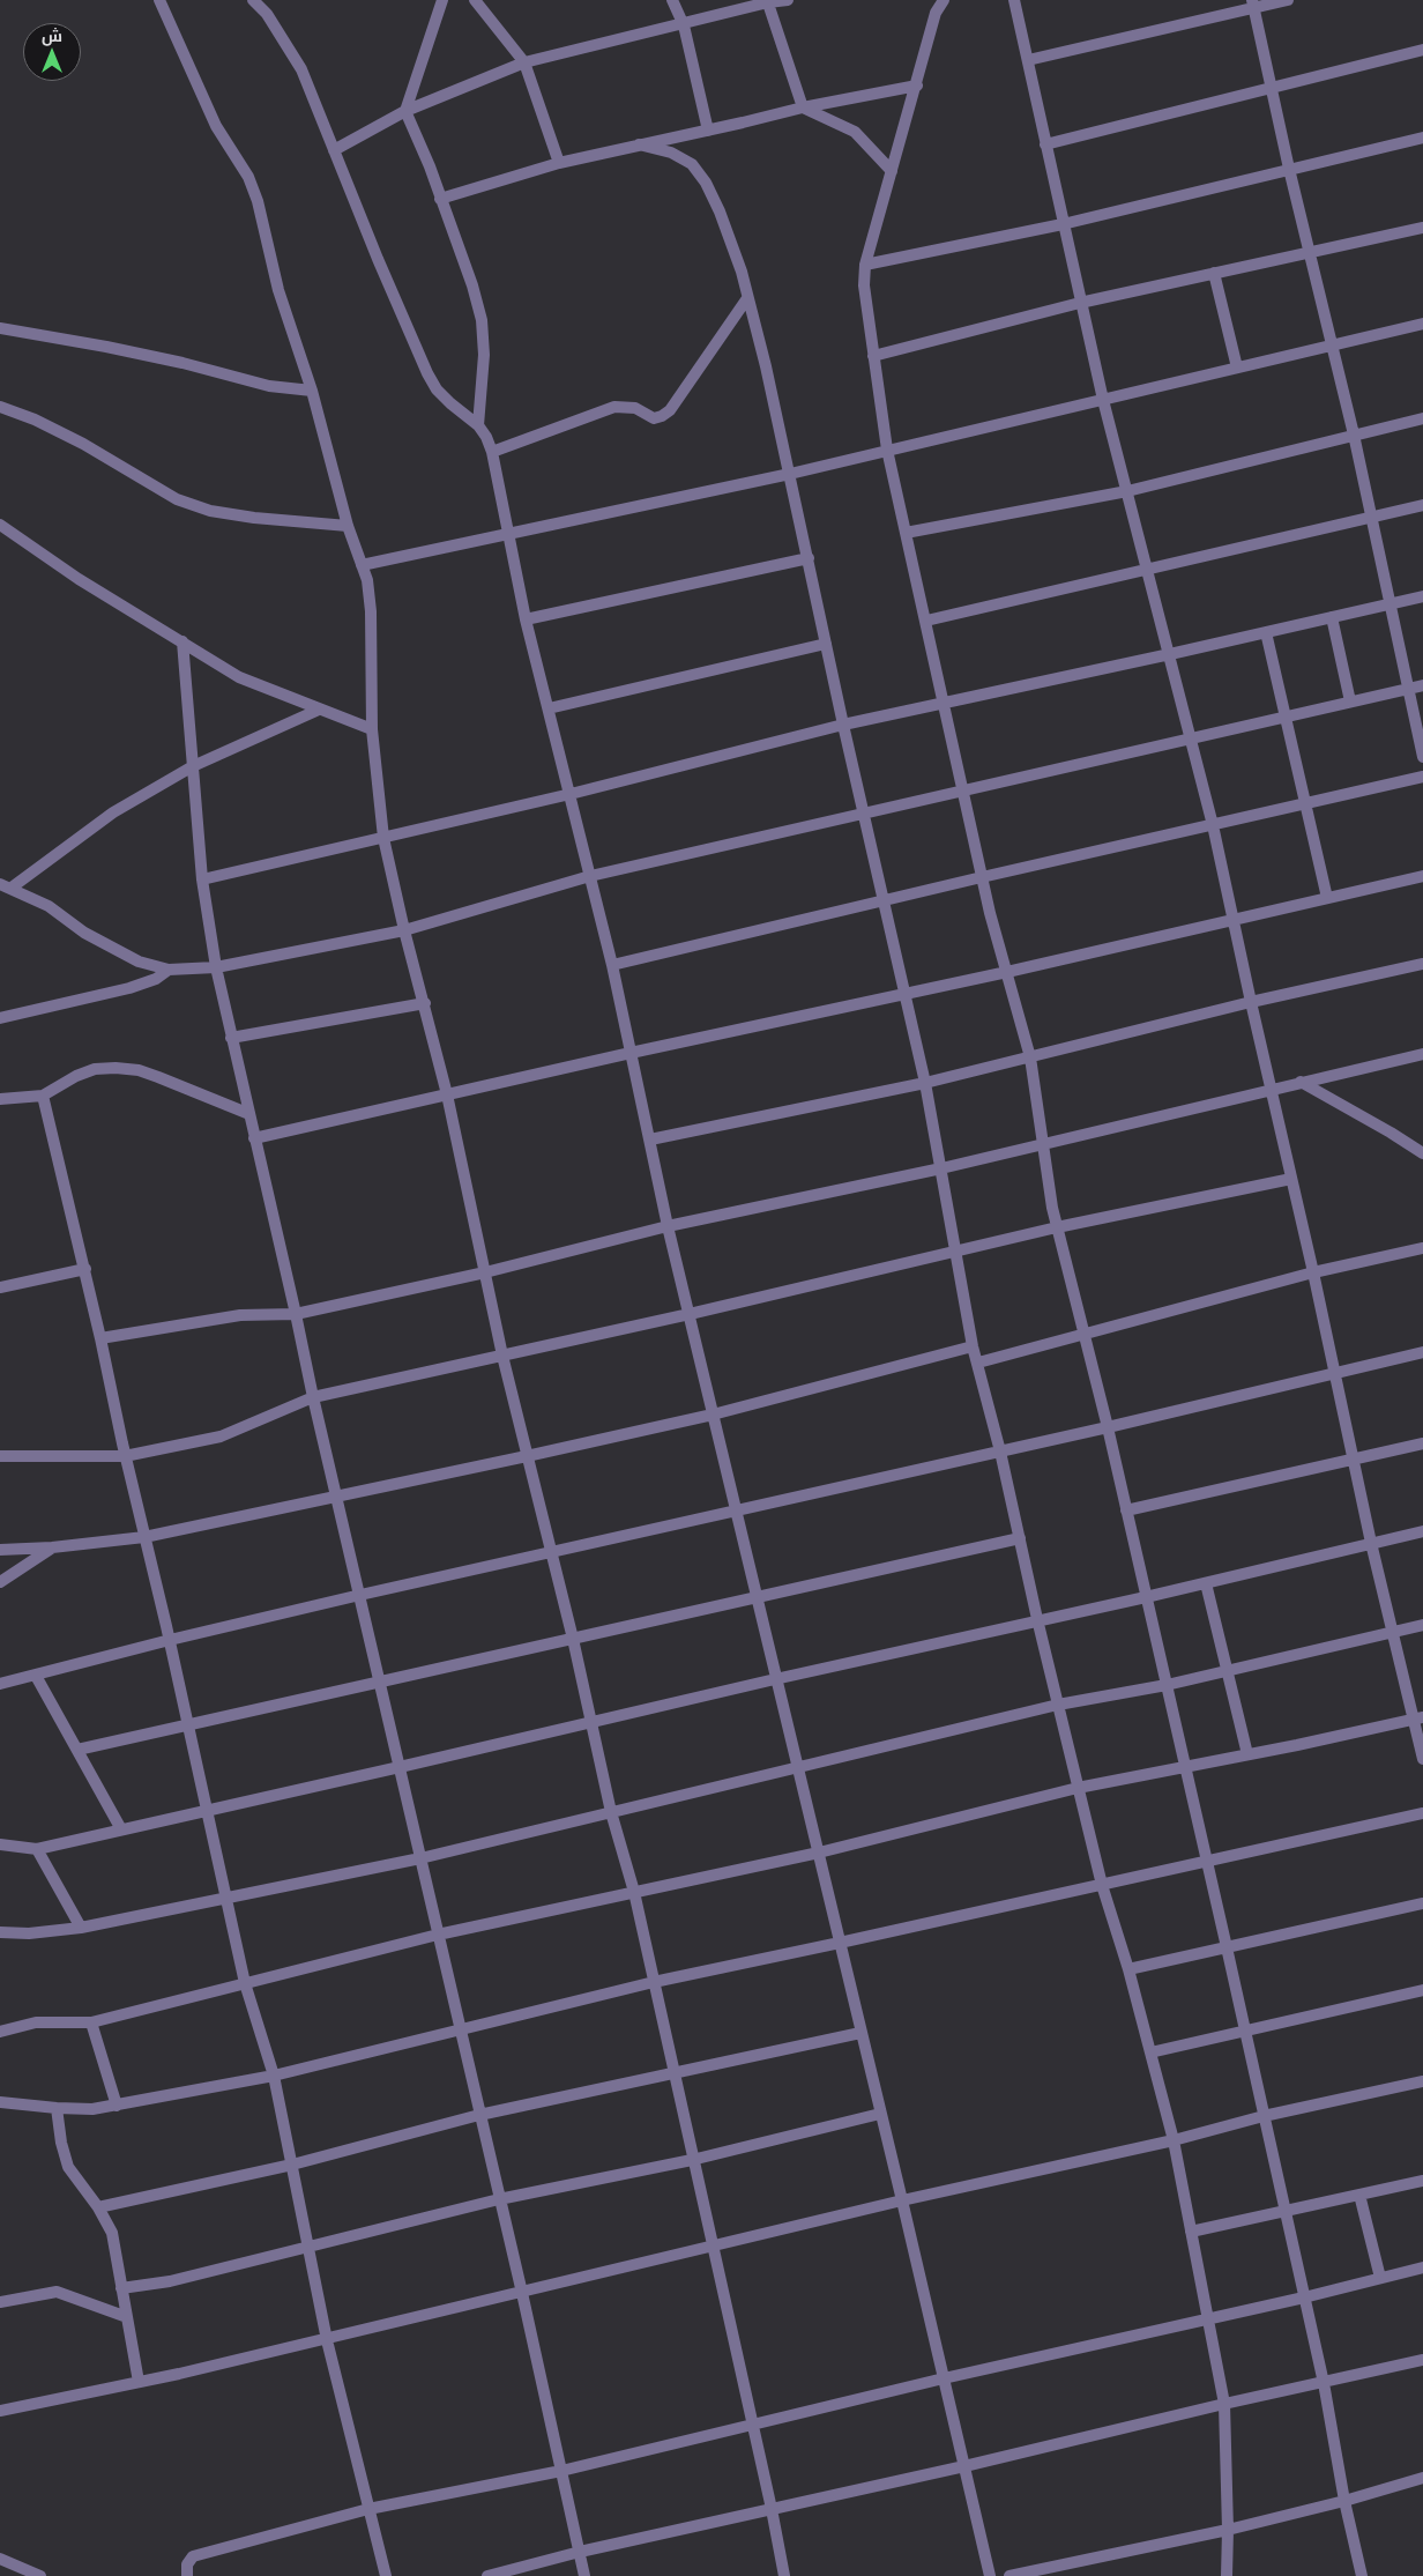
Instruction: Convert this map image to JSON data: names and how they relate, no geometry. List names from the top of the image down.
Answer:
{
  "north": "top"
}
